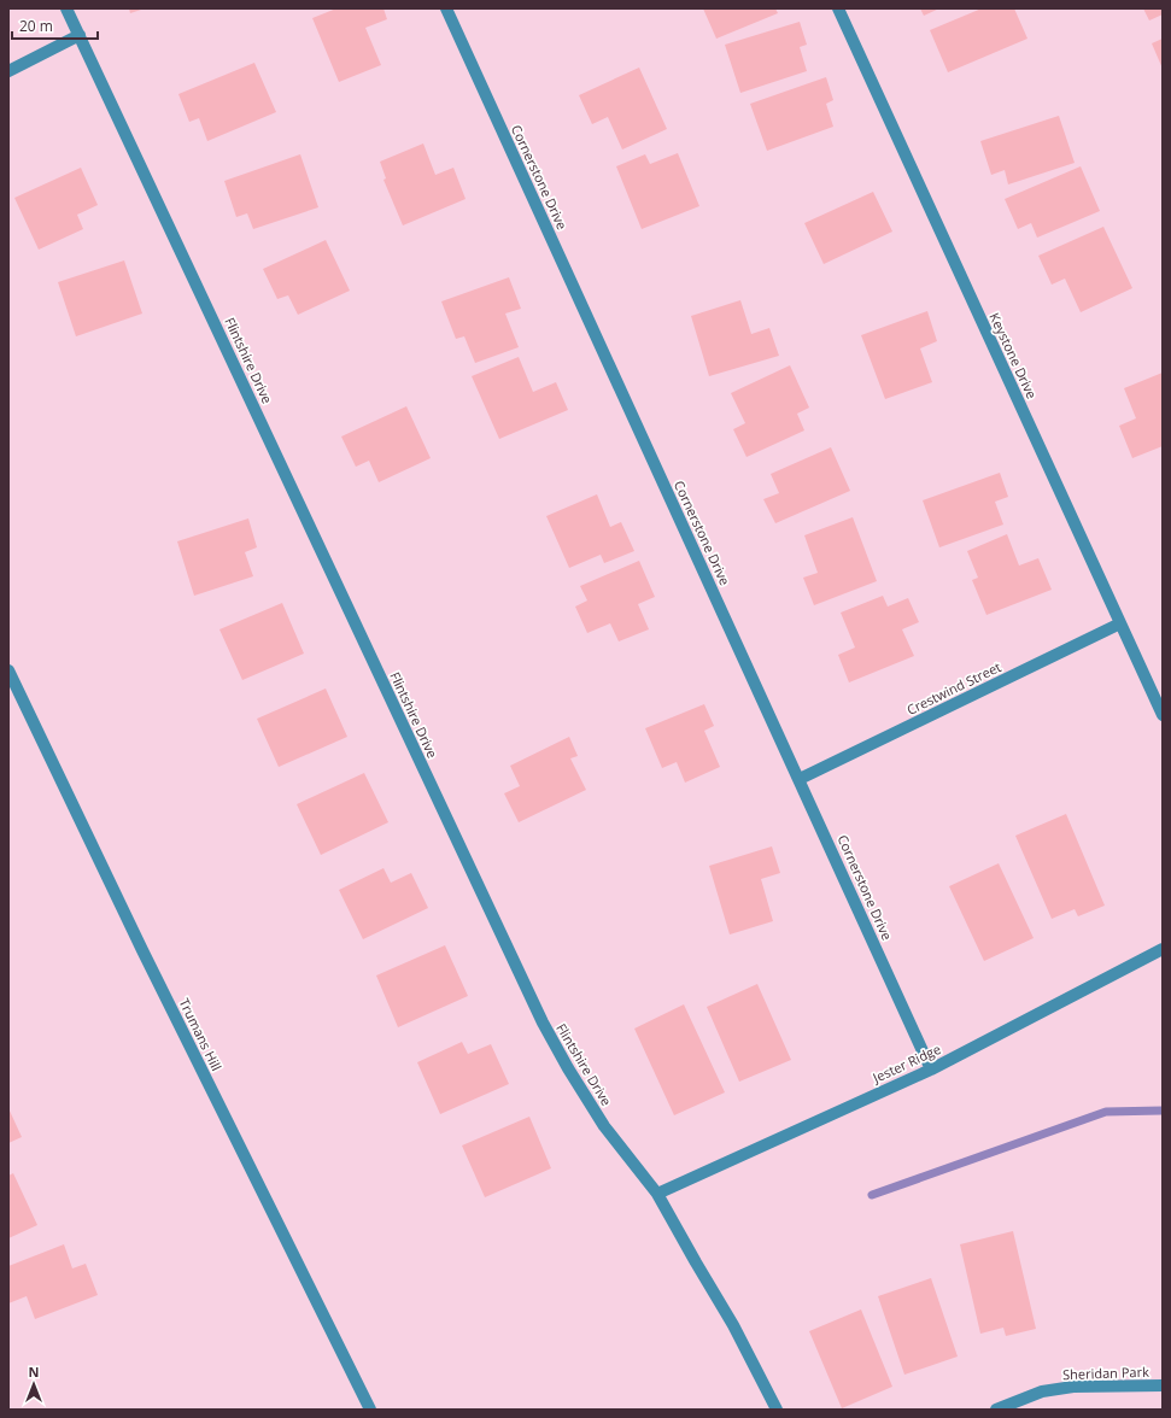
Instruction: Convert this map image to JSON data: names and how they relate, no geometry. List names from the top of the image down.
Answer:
{
  "streets": {
    "street": [
      "Cornerstone Drive",
      "Keystone Drive",
      "Flintshire Drive",
      "Crestwind Street",
      "Trumans Hill",
      "Jester Ridge",
      "Sheridan Park"
    ]
  },
  "crossings": [
    ["Cornerstone Drive", "Crestwind Street"],
    ["Cornerstone Drive", "Jester Ridge"],
    ["Keystone Drive", "Crestwind Street"],
    ["Flintshire Drive", "Jester Ridge"]
  ],
  "scale_bar": "20 m",
  "north": "top"
}
